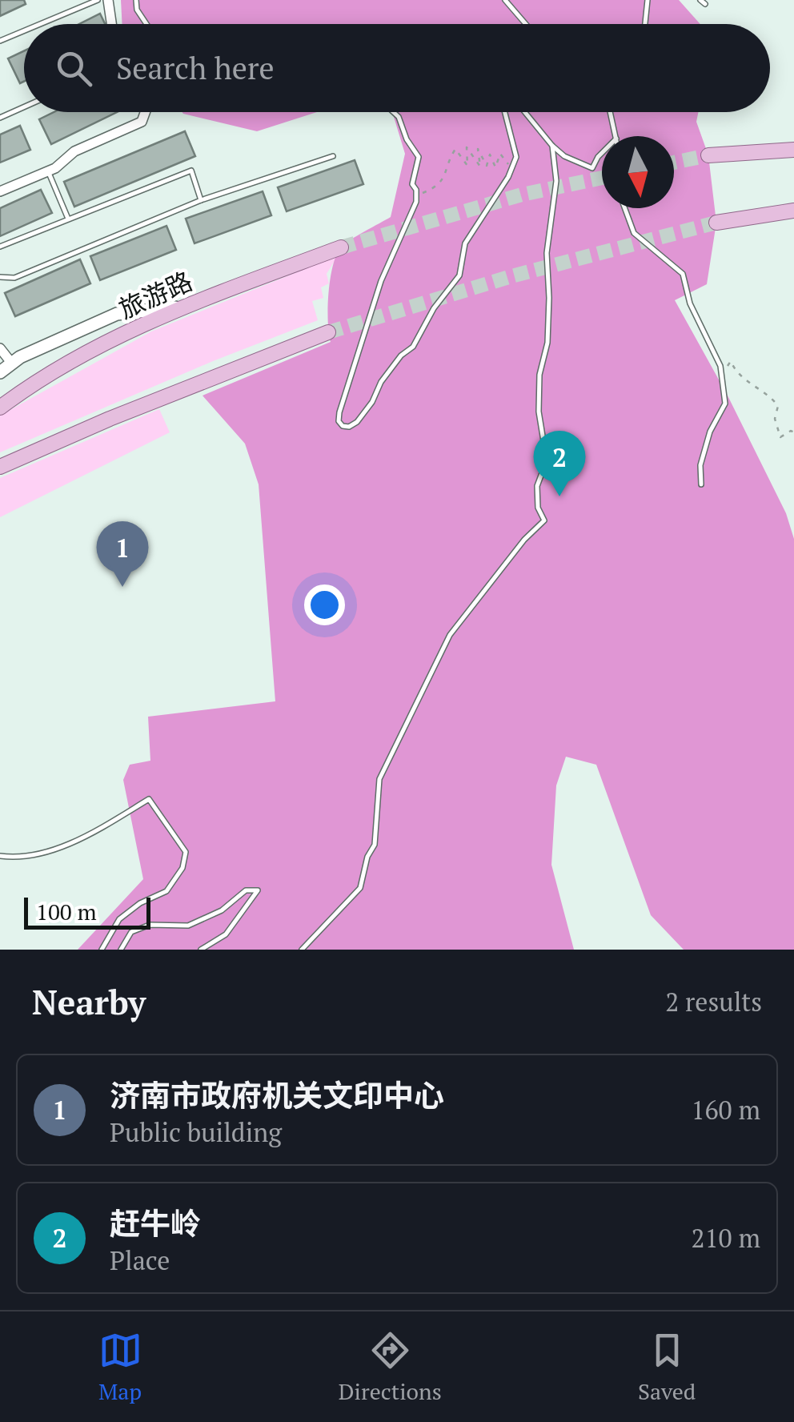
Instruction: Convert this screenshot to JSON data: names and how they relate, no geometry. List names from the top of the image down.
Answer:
{
  "streets": {
    "main road": ["旅游路"]
  },
  "scale_bar": "100 m",
  "north": "bottom",
  "page": {
    "search": "Search here",
    "pins": ["2", "1"],
    "scale": "100 m",
    "heading": ["Nearby", "2 results"],
    "list": [
      {
        "mark": "1",
        "name": "济南市政府机关文印中心",
        "note": "Public building",
        "value": "160 m"
      },
      {
        "mark": "2",
        "name": "赶牛岭",
        "note": "Place",
        "value": "210 m"
      }
    ],
    "nav": ["Map", "Directions", "Saved"]
  }
}
